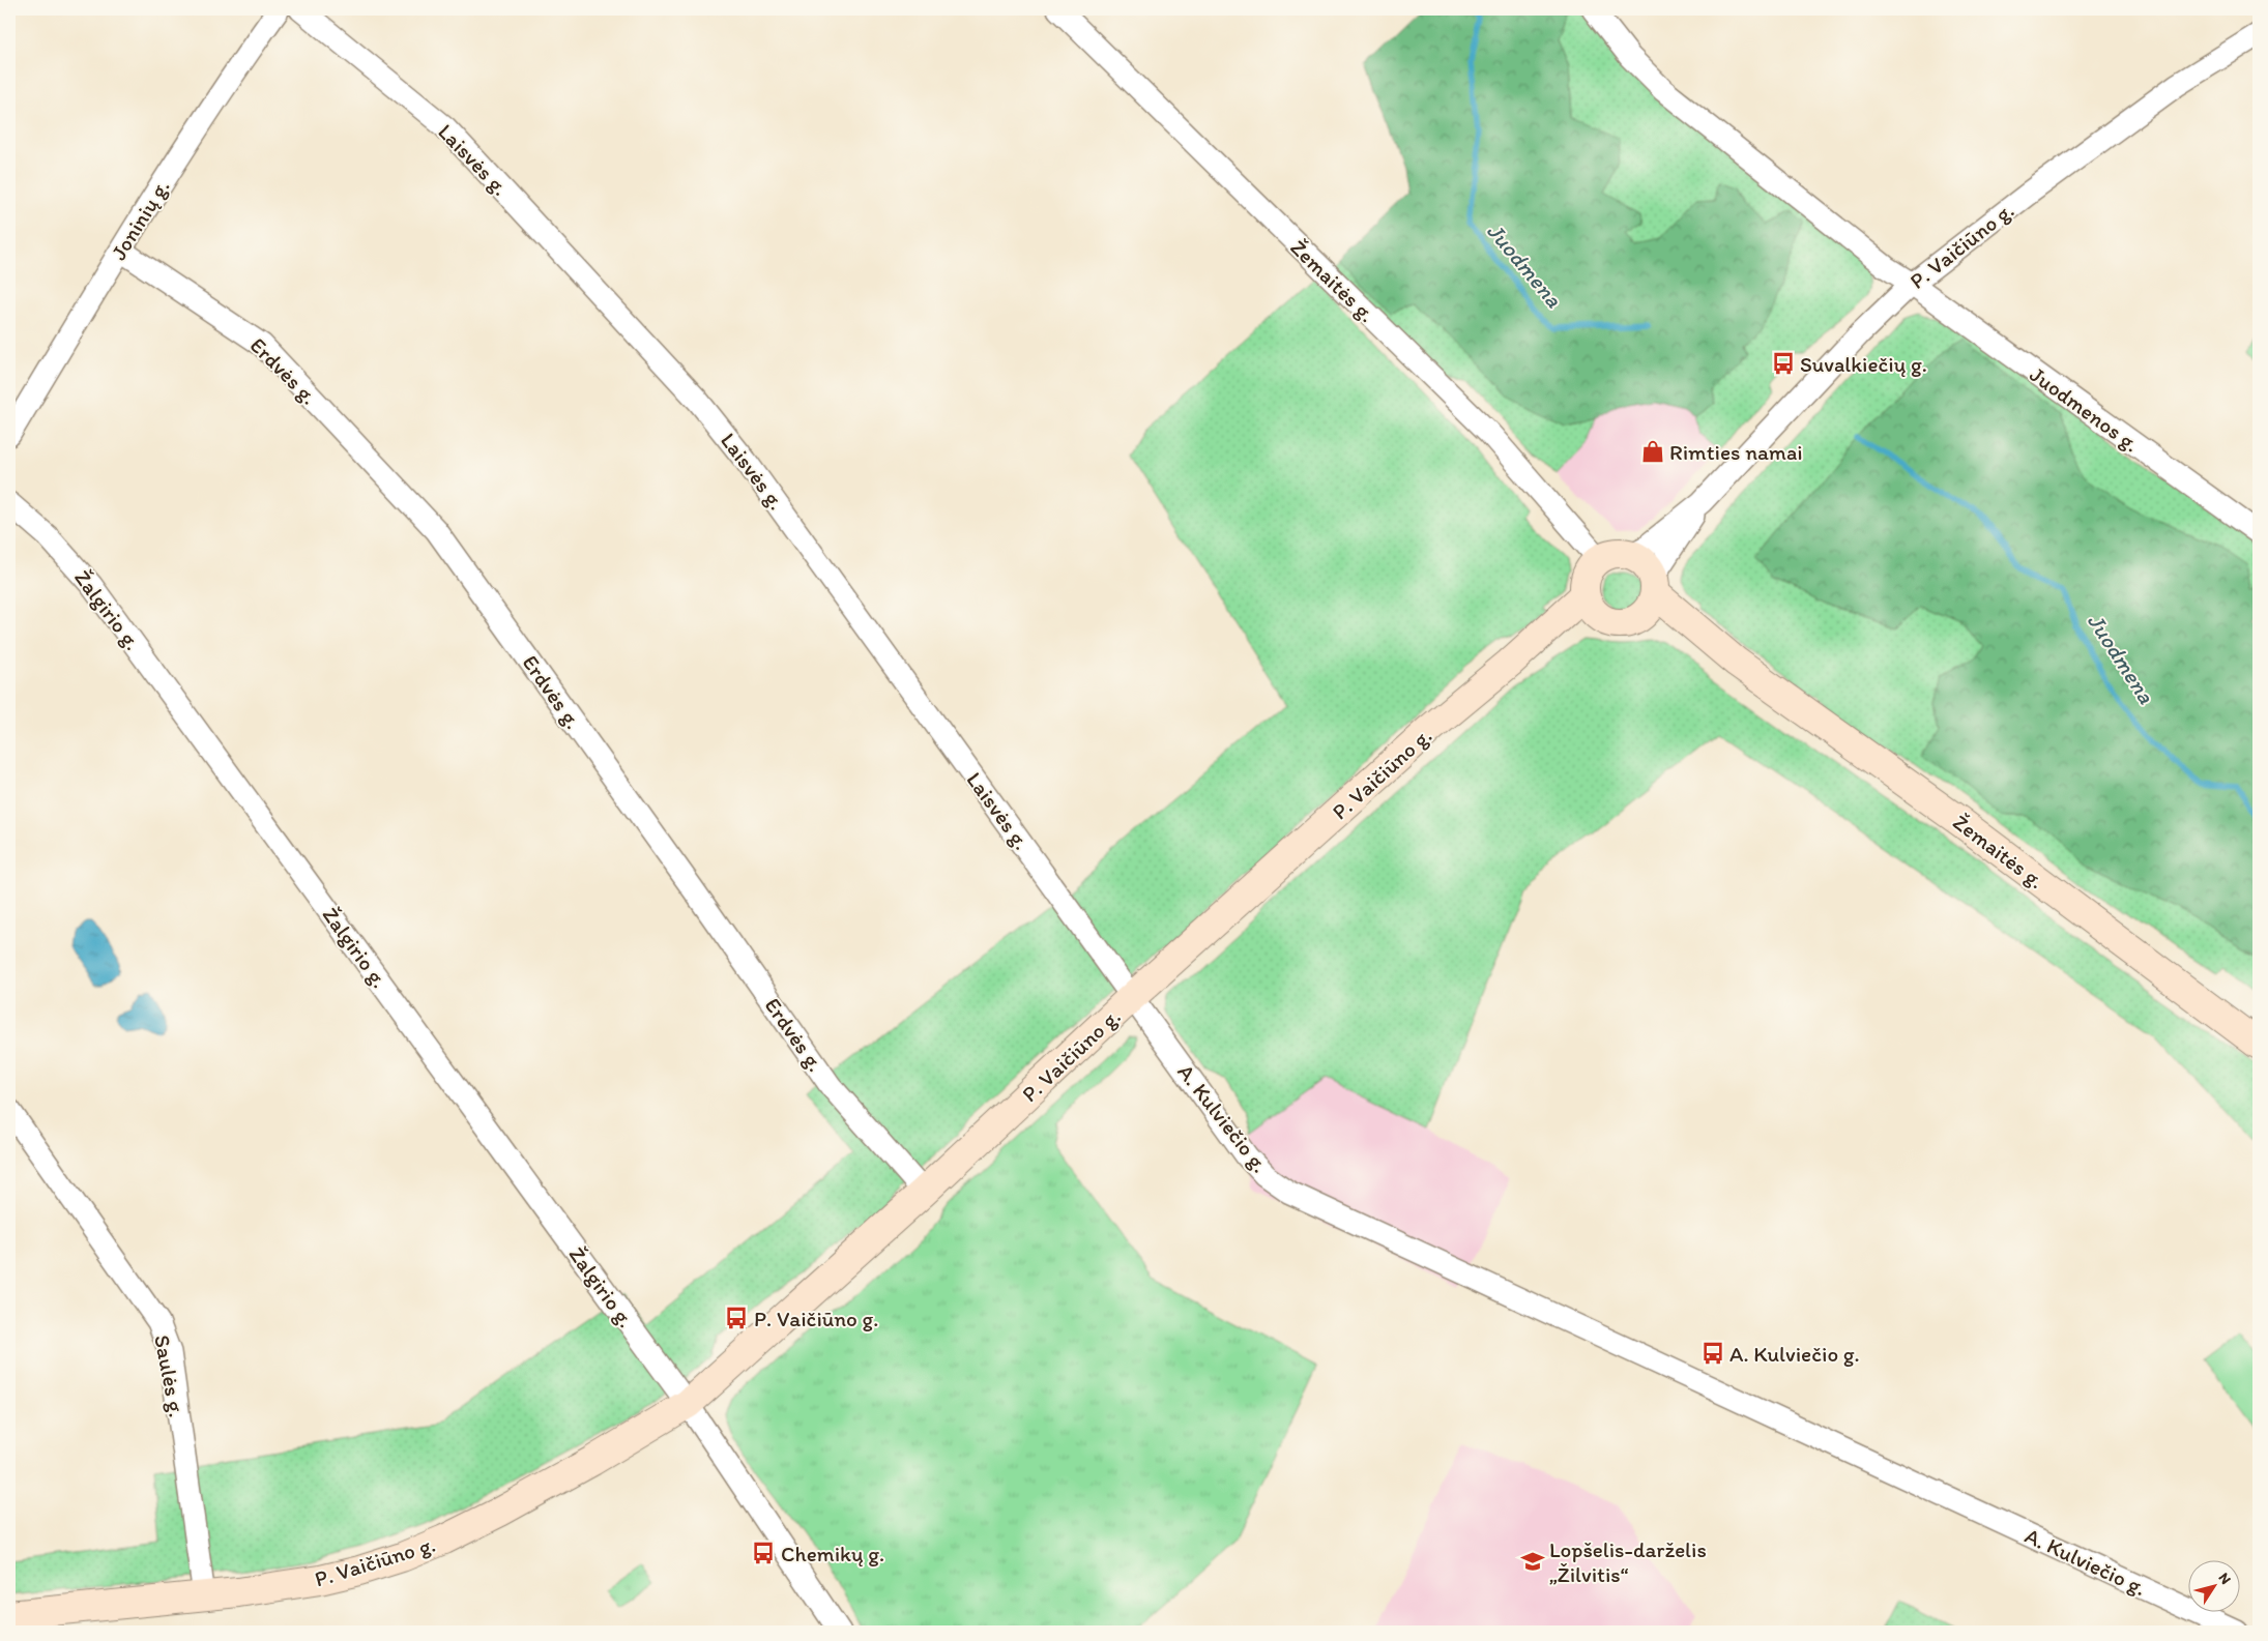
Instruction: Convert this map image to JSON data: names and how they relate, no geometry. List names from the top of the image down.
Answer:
{
  "streets": {
    "main road": ["P. Vaičiūno g.", "Žemaitės g."],
    "street": [
      "Laisvės g.",
      "Joninių g.",
      "Erdvės g.",
      "Juodmenos g.",
      "Žalgirio g.",
      "A. Kulviečio g.",
      "Saulės g."
    ]
  },
  "crossings": [
    ["Laisvės g.", "P. Vaičiūno g."],
    ["Laisvės g.", "A. Kulviečio g."],
    ["Joninių g.", "Erdvės g."],
    ["P. Vaičiūno g.", "Žemaitės g."],
    ["P. Vaičiūno g.", "Erdvės g."],
    ["P. Vaičiūno g.", "Juodmenos g."],
    ["P. Vaičiūno g.", "Žalgirio g."],
    ["P. Vaičiūno g.", "A. Kulviečio g."],
    ["P. Vaičiūno g.", "Saulės g."]
  ],
  "water": ["Juodmena"],
  "places": {
    "bus stop": [
      "Suvalkiečių g.",
      "P. Vaičiūno g.",
      "A. Kulviečio g.",
      "Chemikų g."
    ],
    "shop": ["Rimties namai"],
    "school or university": ["Lopšelis-darželis „Žilvitis“"]
  },
  "north": "top right"
}
